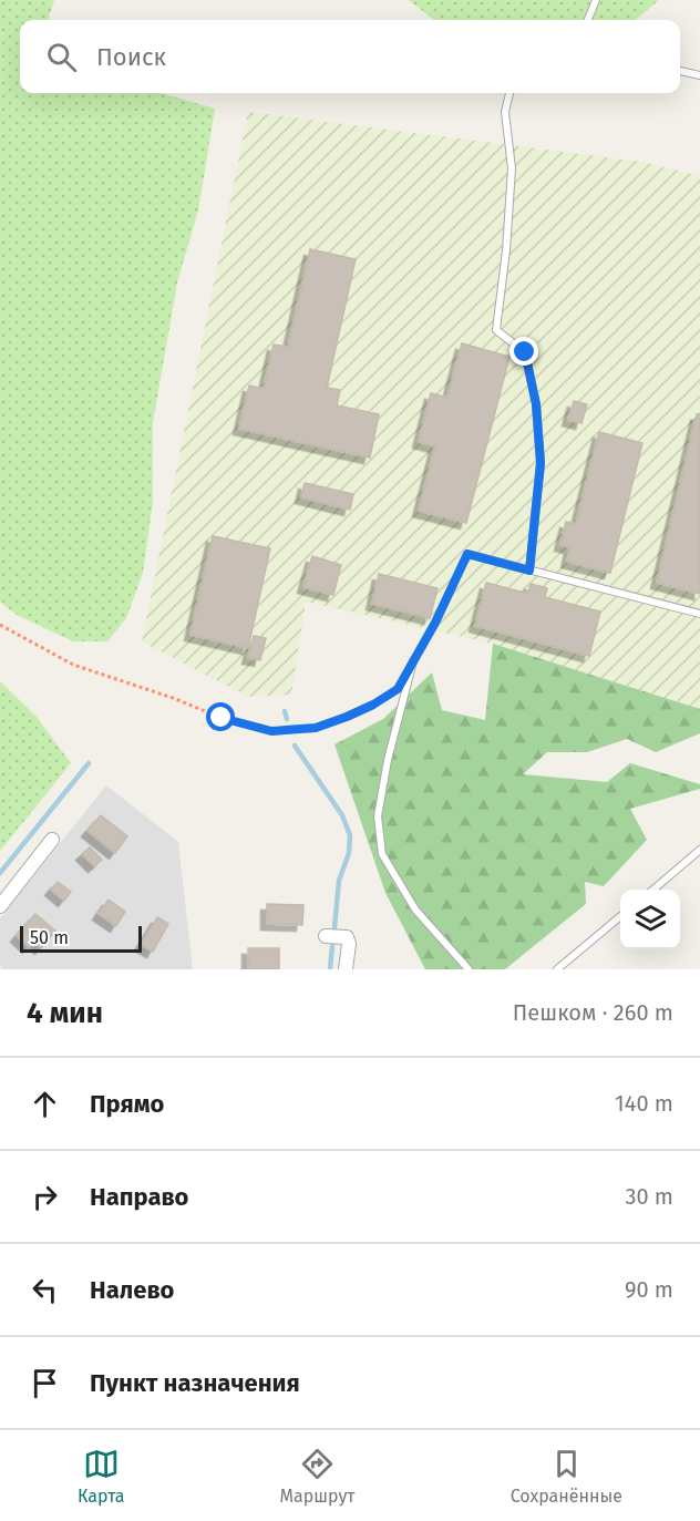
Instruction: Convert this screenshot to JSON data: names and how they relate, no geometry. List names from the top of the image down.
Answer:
{
  "scale_bar": "50 m",
  "page": {
    "search": "Поиск",
    "scale": "50 m",
    "heading": ["4 мин", "Пешком · 260 m"],
    "list": [
      ["Прямо", "140 m"],
      ["Направо", "30 m"],
      ["Налево", "90 m"],
      "Пункт назначения"
    ],
    "nav": ["Карта", "Маршрут", "Сохранённые"]
  }
}
